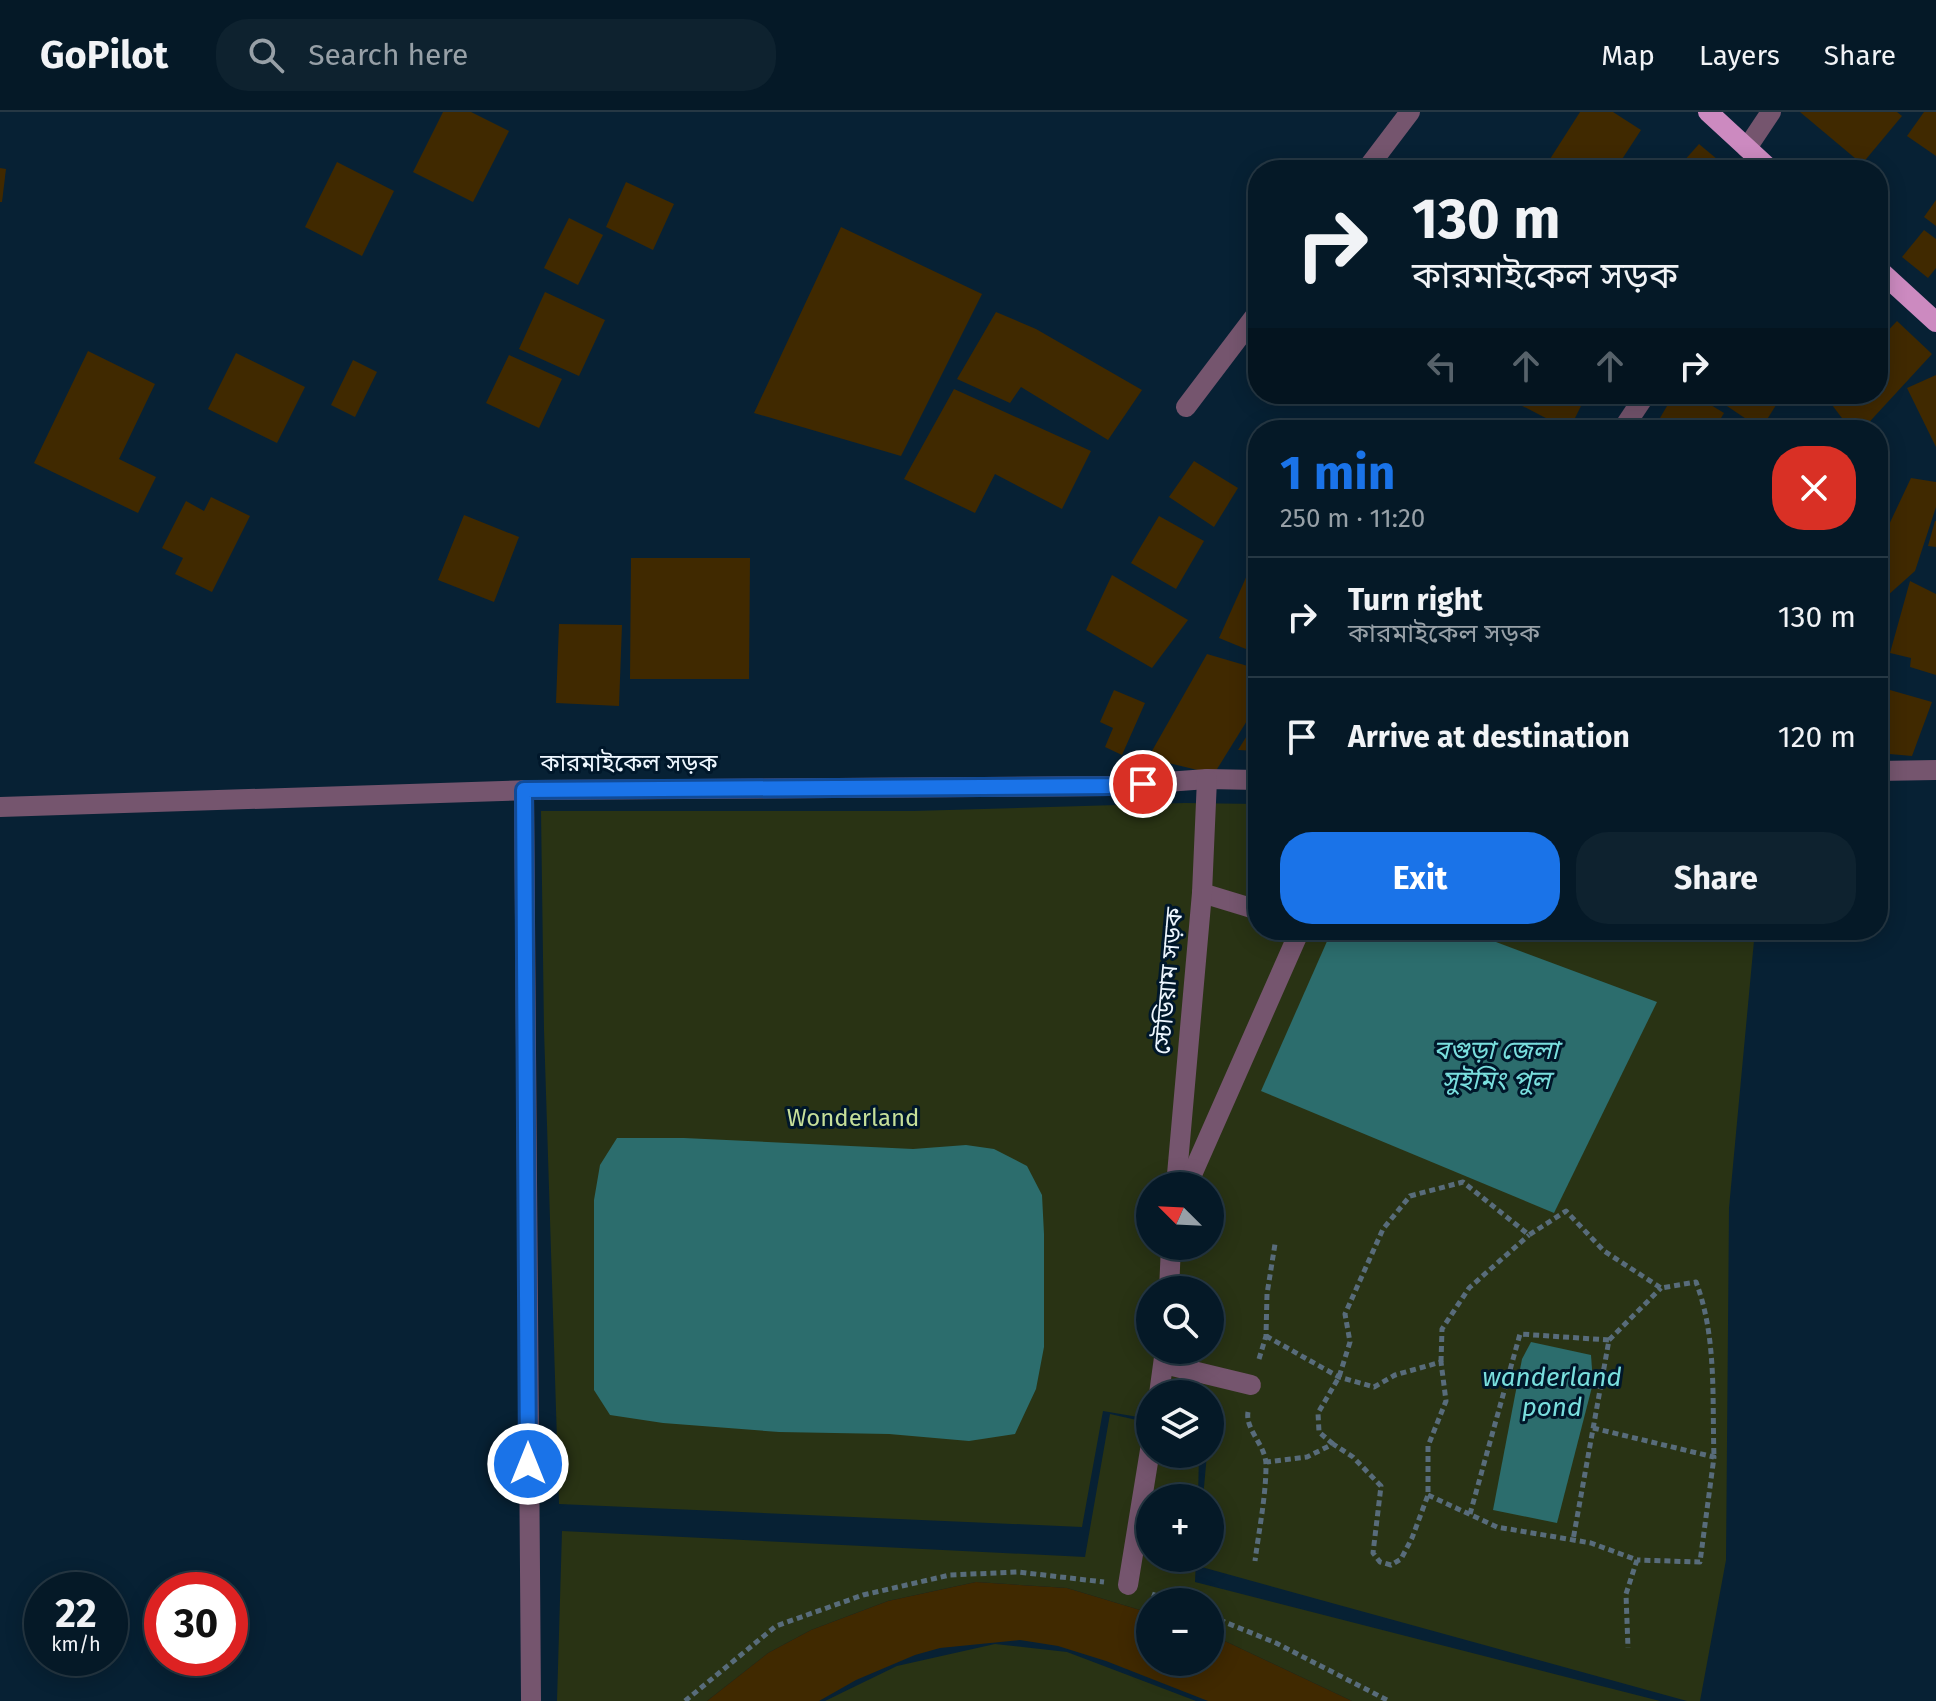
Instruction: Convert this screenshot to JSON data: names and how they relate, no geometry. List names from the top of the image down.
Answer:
{
  "streets": {
    "street": ["কারমাইকেল সড়ক", "স্টেডিয়াম সড়ক"]
  },
  "crossings": [
    ["কারমাইকেল সড়ক", "স্টেডিয়াম সড়ক"]
  ],
  "water": ["বগুড়া জেলা সুইমিং পুল", "wanderland pond"],
  "parks": ["Wonderland"],
  "north": "top left",
  "page": {
    "header": "GoPilot",
    "search": "Search here",
    "nav": ["Map", "Layers", "Share"],
    "turn": ["130 m", "কারমাইকেল সড়ক"],
    "heading": ["1 min", "250 m · 11:20"],
    "list": [
      {
        "name": "Turn right",
        "note": "কারমাইকেল সড়ক",
        "value": "130 m"
      },
      {
        "name": "Arrive at destination",
        "value": "120 m"
      }
    ],
    "buttons": ["Exit", "Share"],
    "map_buttons": ["+", "−"],
    "speed": "22 km/h",
    "limit": "30"
  }
}
